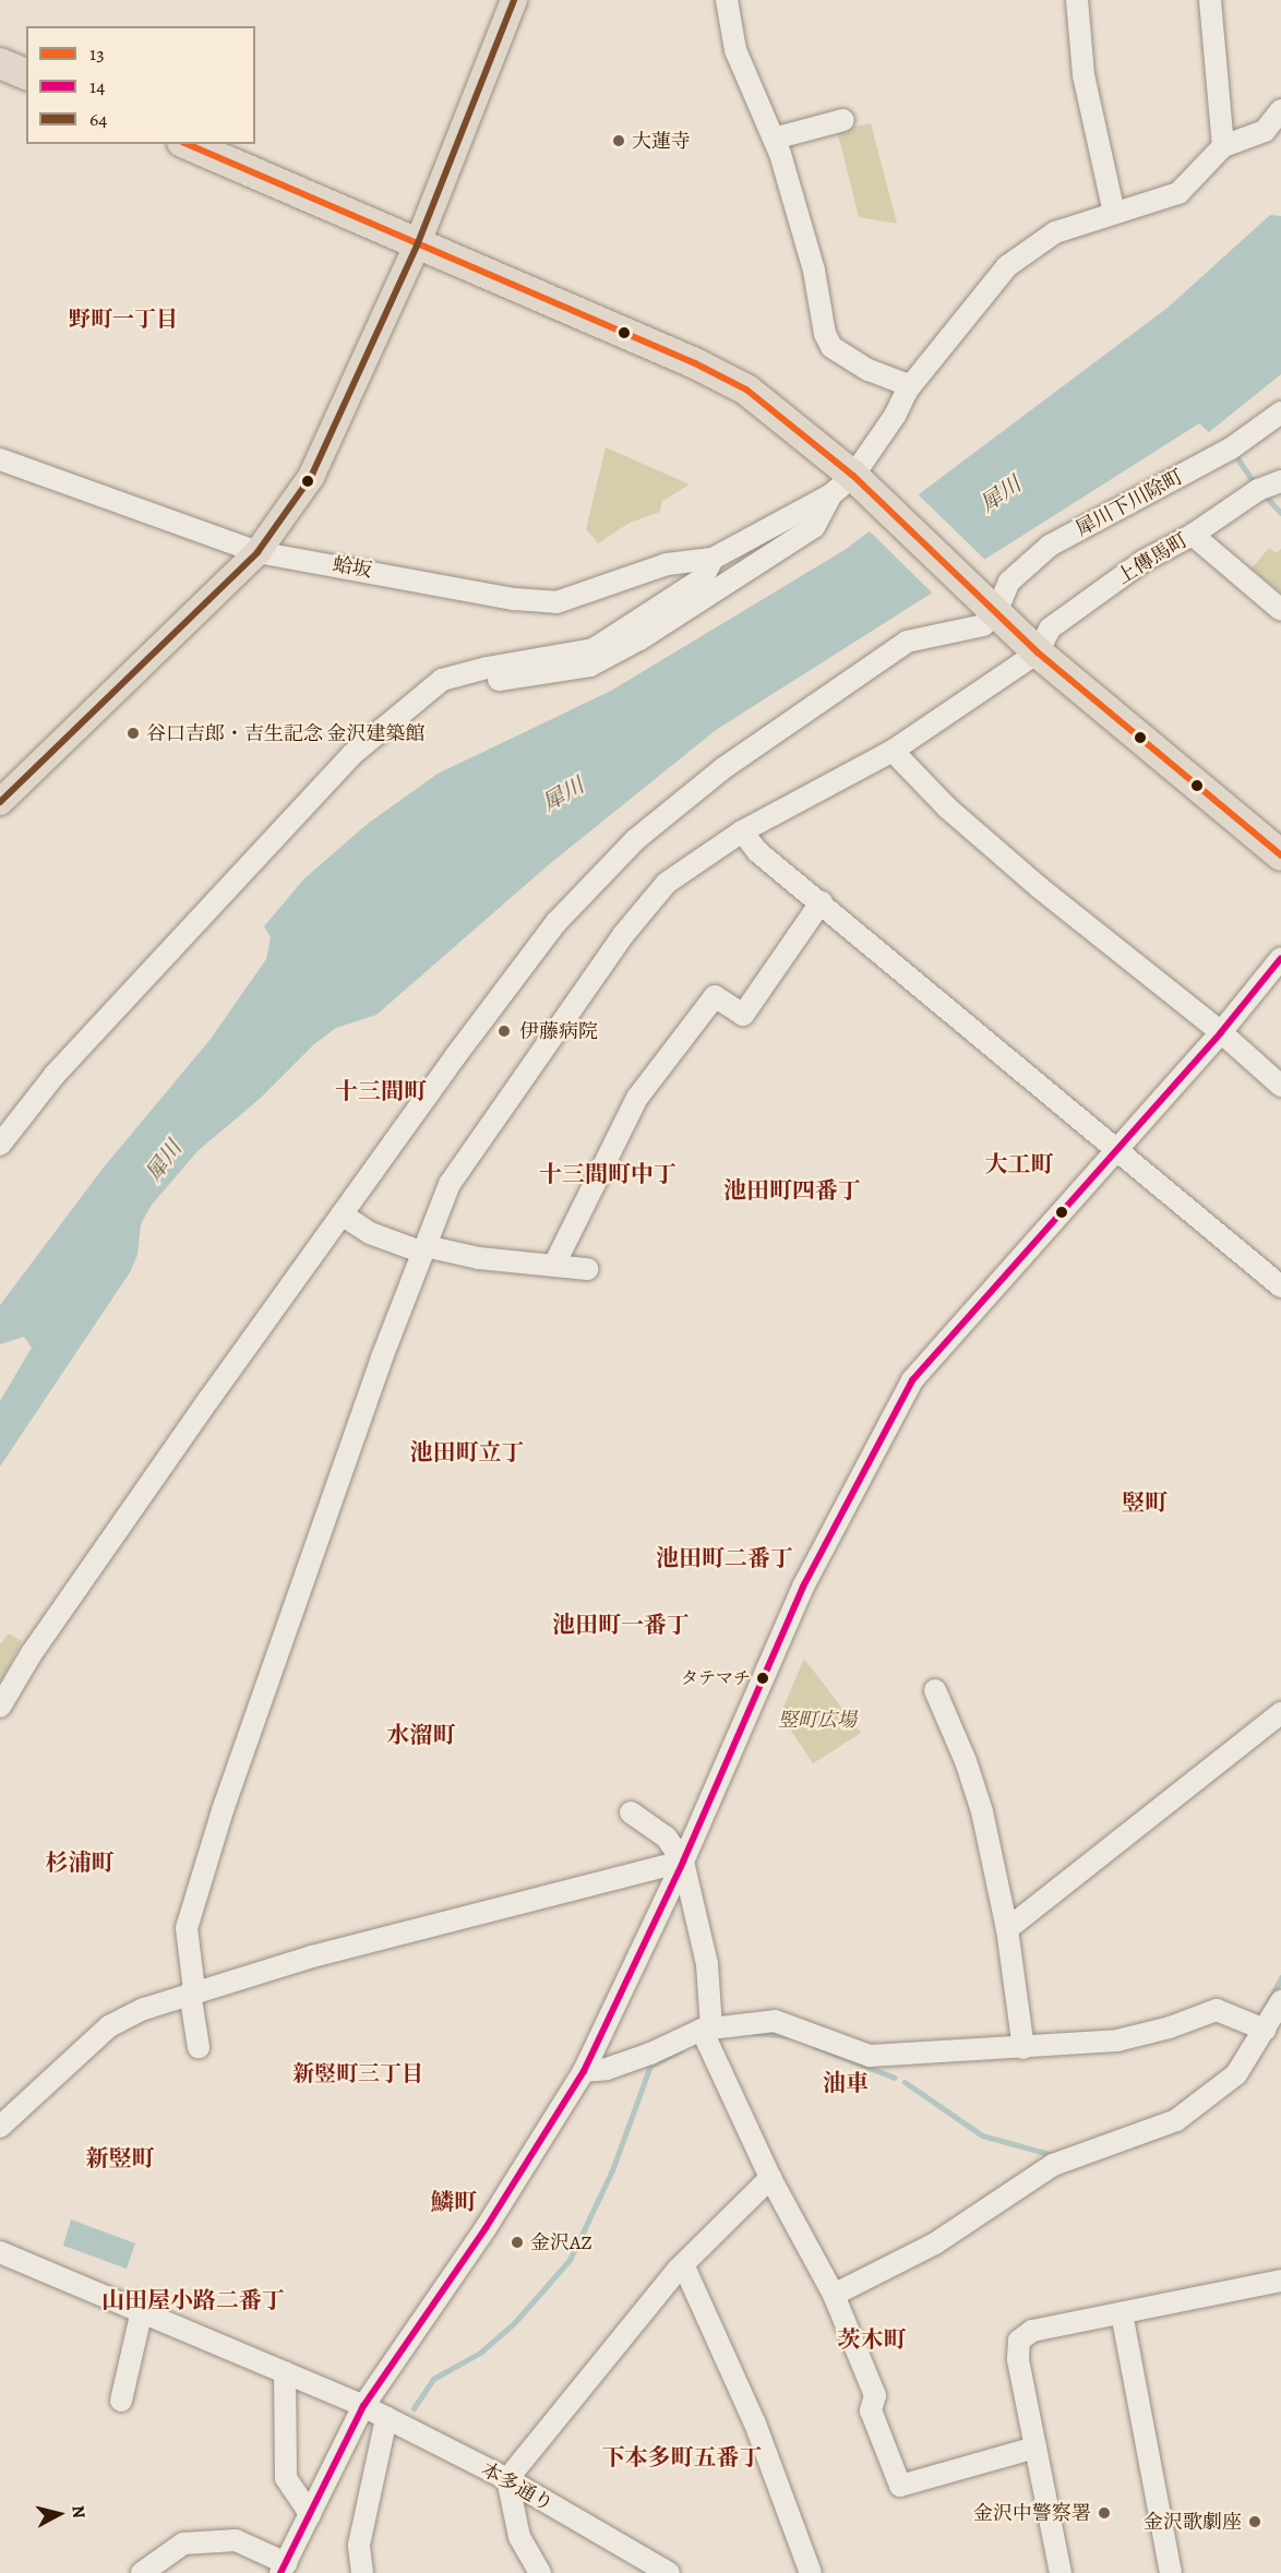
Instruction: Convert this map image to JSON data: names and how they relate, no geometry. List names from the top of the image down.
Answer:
{
  "streets": {
    "street": [
      "犀川下川除町",
      "上傳馬町",
      "蛤坂",
      "本多通り"
    ]
  },
  "districts": [
    "野町一丁目",
    "十三間町",
    "大工町",
    "十三間町中丁",
    "池田町四番丁",
    "池田町立丁",
    "竪町",
    "池田町二番丁",
    "池田町一番丁",
    "水溜町",
    "杉浦町",
    "新竪町三丁目",
    "油車",
    "新竪町",
    "鱗町",
    "山田屋小路二番丁",
    "茨木町",
    "下本多町五番丁"
  ],
  "water": ["犀川"],
  "parks": ["竪町広場"],
  "places": [
    "大蓮寺",
    "谷口吉郎・吉生記念 金沢建築館",
    "伊藤病院",
    "タテマチ",
    "金沢AZ",
    "金沢中警察署",
    "金沢歌劇座"
  ],
  "lines": ["transit line 64", "transit line 13", "transit line 14"],
  "legend": ["13", "14", "64"],
  "north": "right"
}
